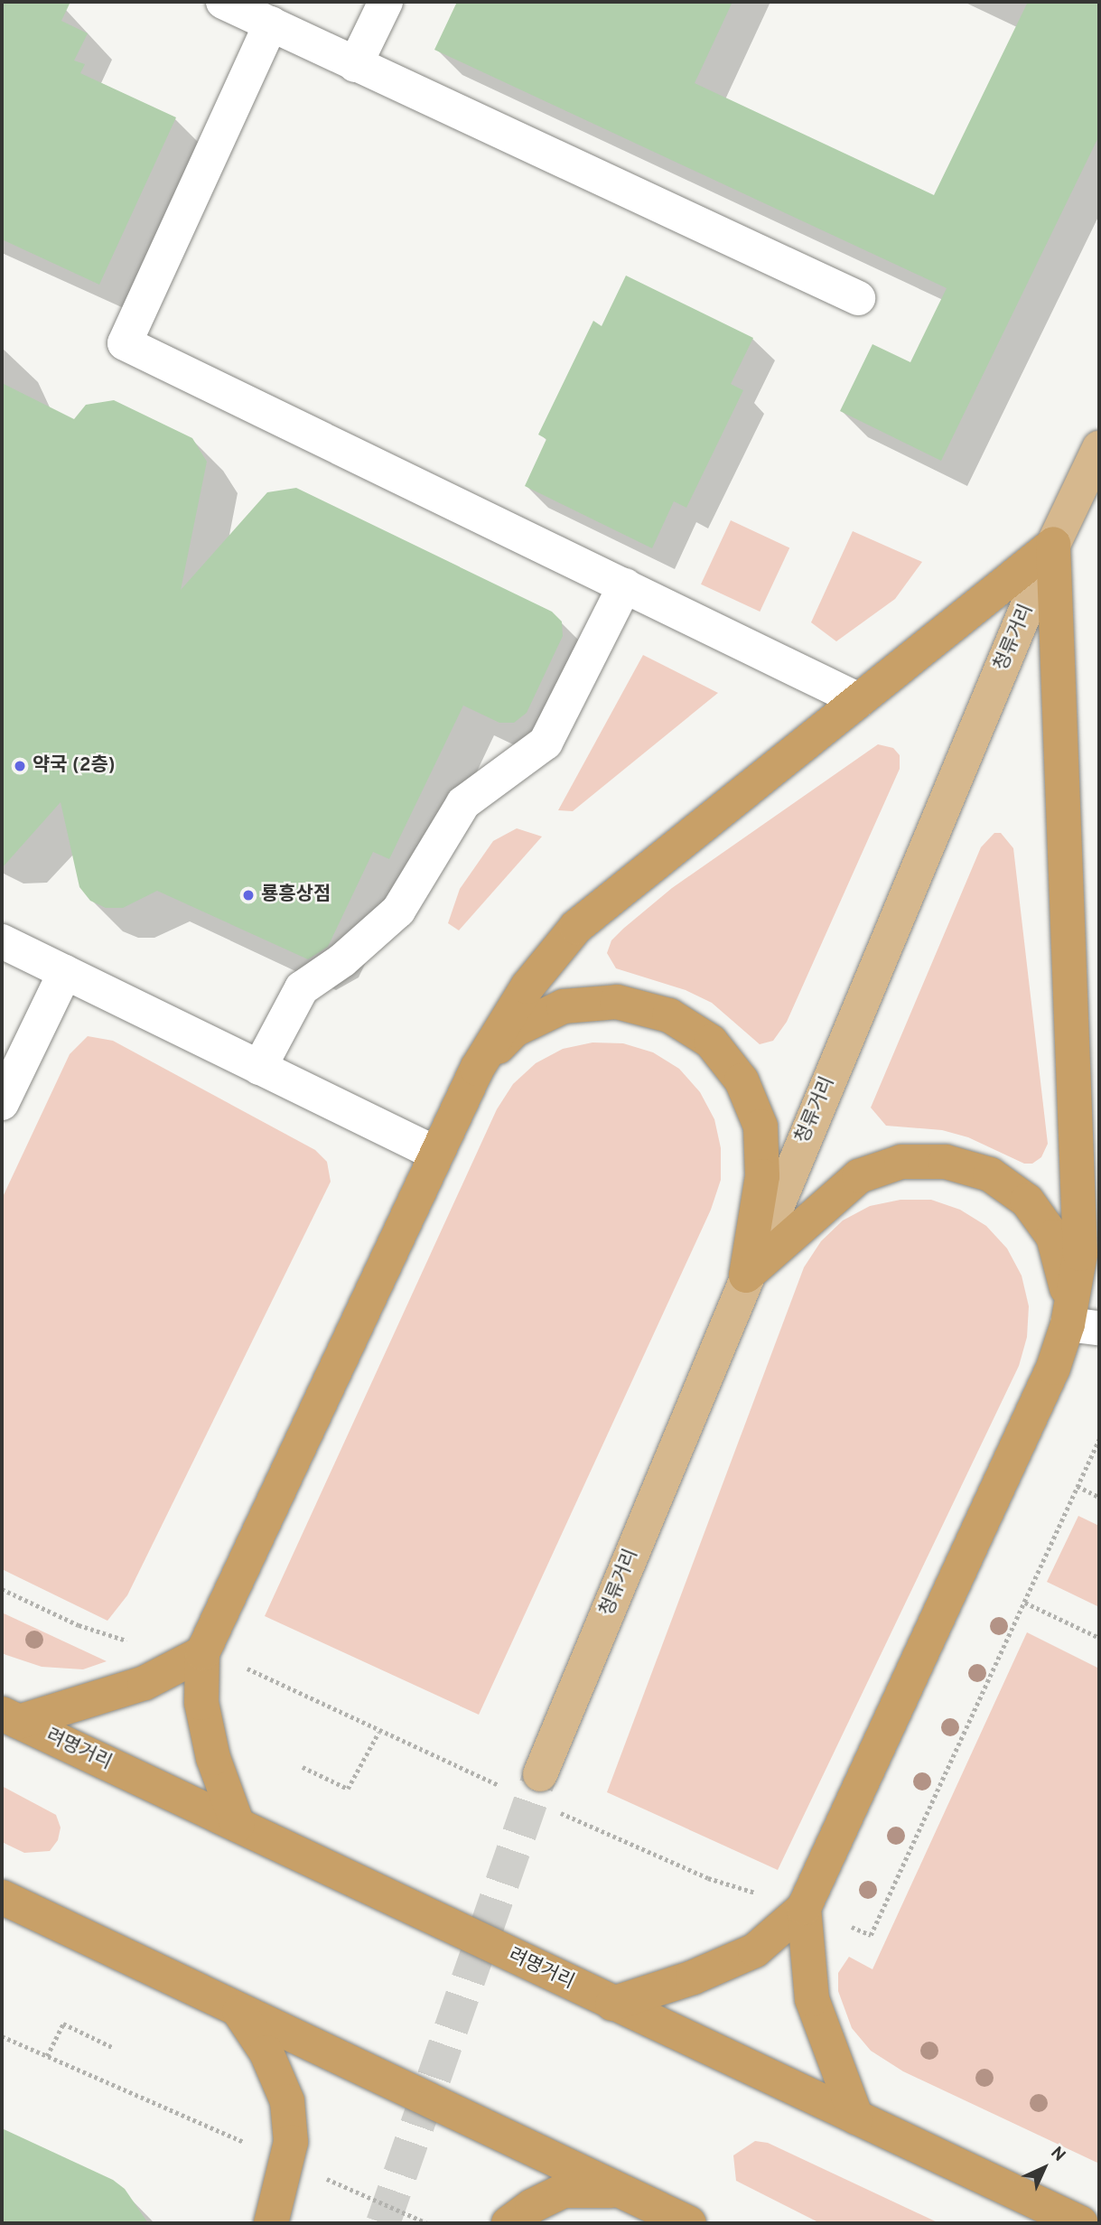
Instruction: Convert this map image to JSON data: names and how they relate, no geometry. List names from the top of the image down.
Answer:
{
  "streets": {
    "highway": ["려명거리"],
    "main road": ["청류거리"]
  },
  "places": ["약국 (2층)", "룡흥상점"],
  "north": "top right"
}
